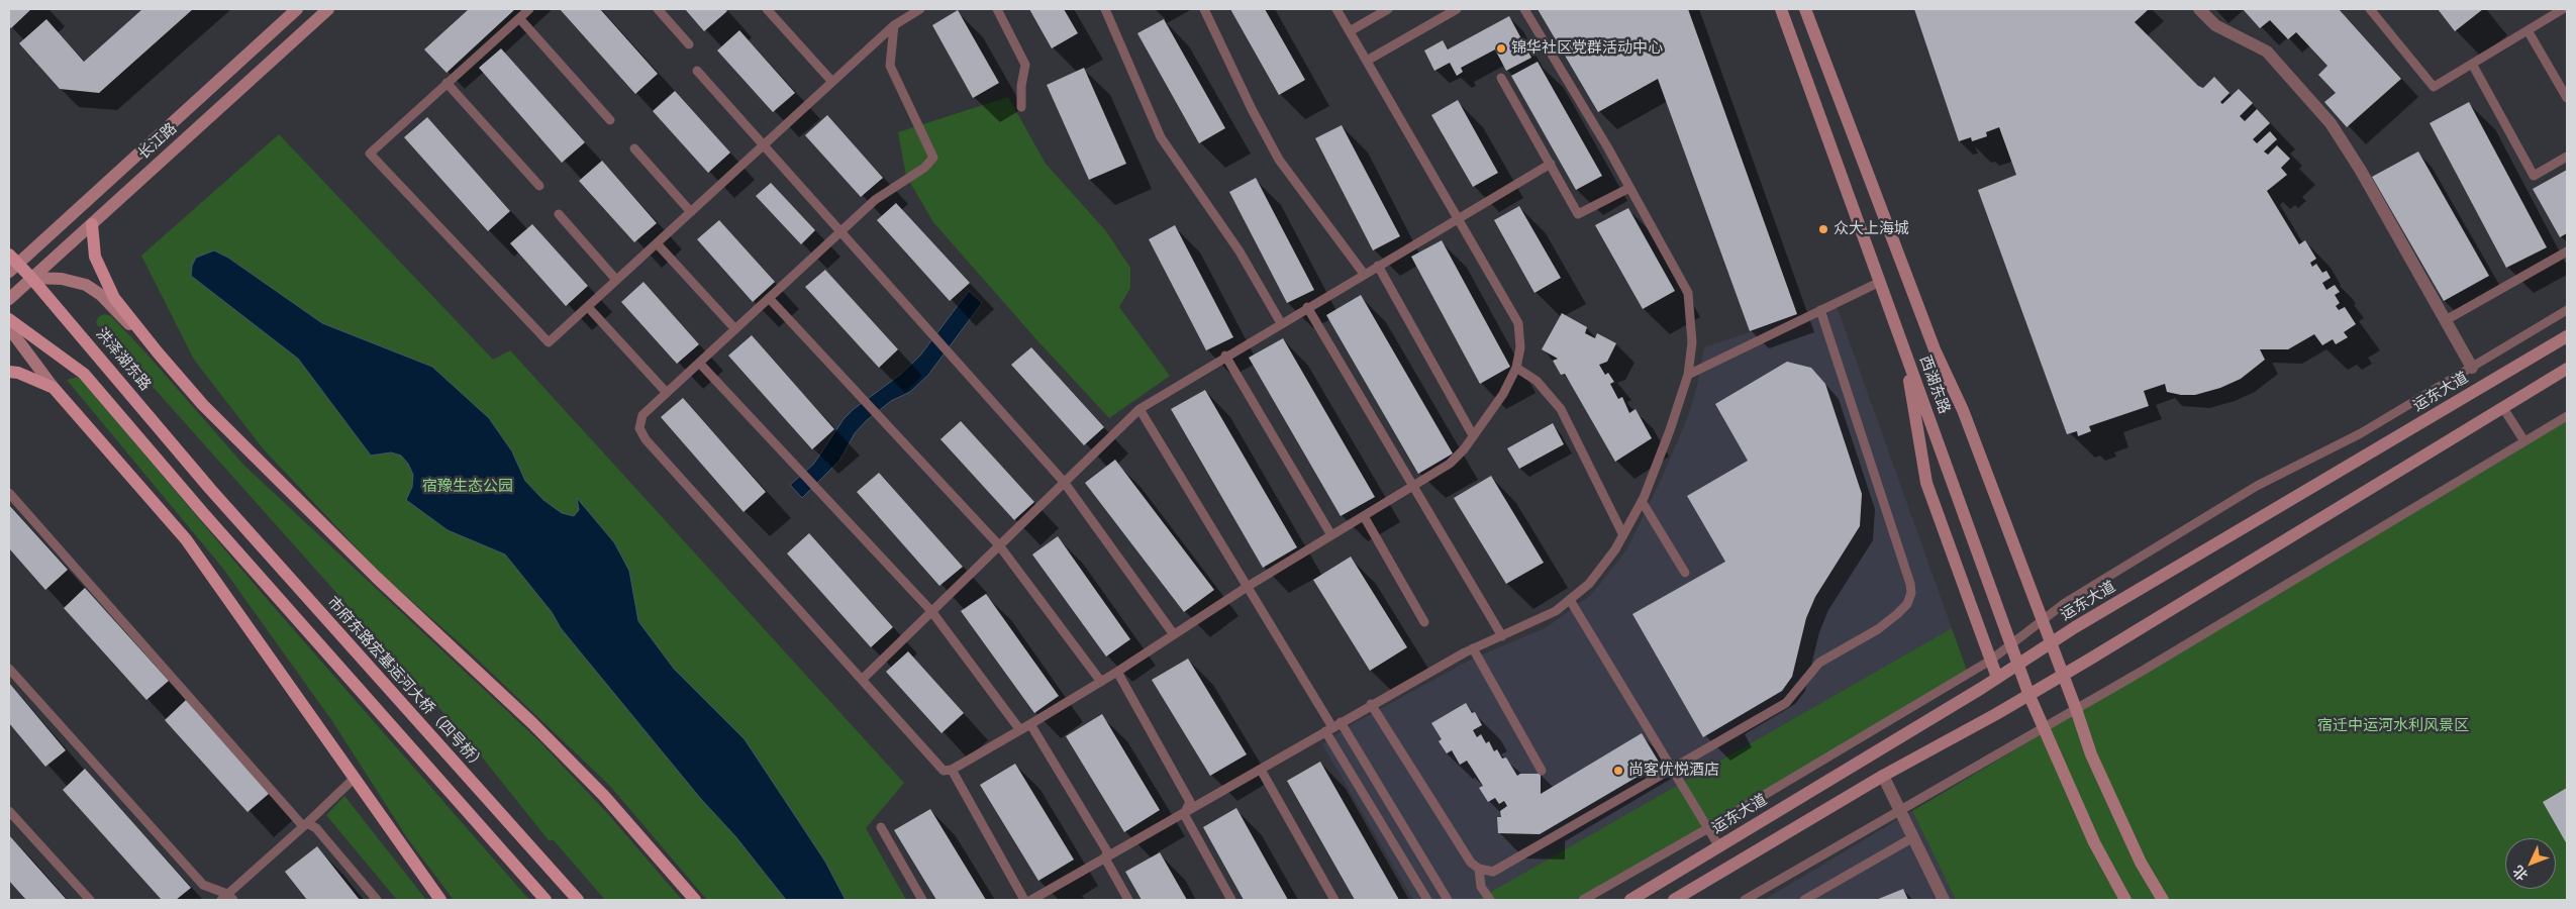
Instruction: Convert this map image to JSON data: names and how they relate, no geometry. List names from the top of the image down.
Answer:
{
  "streets": {
    "main road": [
      "长江路",
      "洪泽湖东路",
      "西湖东路",
      "运东大道",
      "市府东路宏基运河大桥（四号桥）"
    ]
  },
  "crossings": [
    ["长江路", "洪泽湖东路"],
    ["洪泽湖东路", "市府东路宏基运河大桥（四号桥）"],
    ["西湖东路", "运东大道"]
  ],
  "parks": ["宿豫生态公园", "宿迁中运河水利风景区"],
  "places": ["锦华社区党群活动中心", "众大上海城", "尚客优悦酒店"],
  "north": "bottom left"
}
